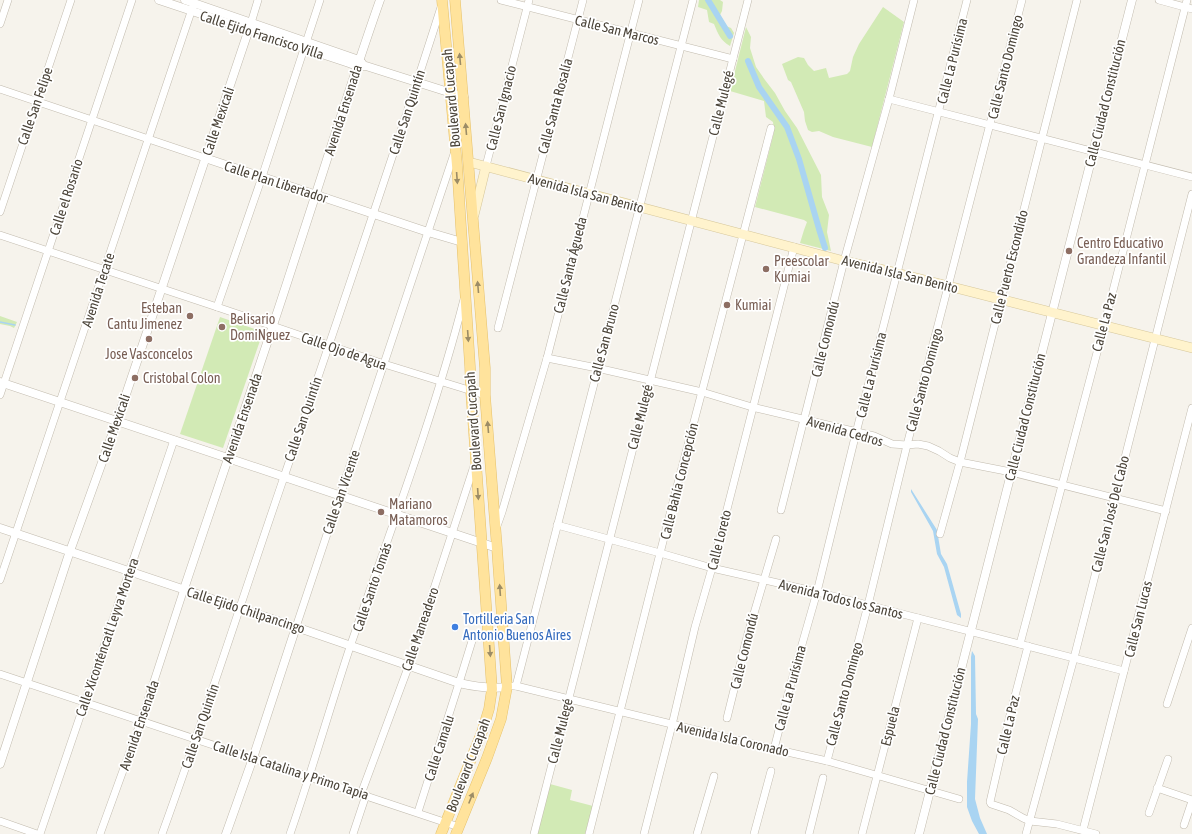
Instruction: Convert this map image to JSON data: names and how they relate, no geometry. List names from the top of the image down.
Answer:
{
  "streets": {
    "main road": ["Boulevard Cucapah", "Calle San Ignacio", "Avenida Isla San Benito"],
    "street": [
      "Calle San Marcos",
      "Calle Ejido Francisco Villa",
      "Calle La Purísima",
      "Calle Santo Domingo",
      "Calle Mulegé",
      "Calle Ciudad Constitución",
      "Calle San Felipe",
      "Calle Santa Rosalía",
      "Avenida Ensenada",
      "Calle San Quintín",
      "Calle Mexicali",
      "Calle Plan Libertador",
      "Calle el Rosario",
      "Calle Santa Águeda",
      "Calle Puerto Escondido",
      "Avenida Tecate",
      "Calle La Paz",
      "Calle Comondú",
      "Calle San Bruno",
      "Calle Ojo de Agua",
      "Avenida Cedros",
      "Calle Bahía Concepción",
      "Calle San Vicente",
      "Calle San José Del Cabo",
      "Calle Loreto",
      "Calle Santo Tomás",
      "Avenida Todos los Santos",
      "Calle Ejido Chilpancingo",
      "Calle San Lucas",
      "Calle Maneadero",
      "Calle Xiconténcatl Leyva Mortera",
      "Espuela",
      "Avenida Isla Coronado",
      "Calle Camalu",
      "Calle Isla Catalina y Primo Tapia"
    ]
  },
  "crossings": [
    ["Calle San Marcos", "Calle Mulegé"],
    ["Calle San Marcos", "Calle Santa Rosalía"],
    ["Calle San Marcos", "Calle San Ignacio"],
    ["Calle San Marcos", "Calle Santa Águeda"],
    ["Calle San Marcos", "Calle San Bruno"],
    ["Calle Ejido Francisco Villa", "Boulevard Cucapah"],
    ["Calle Ejido Francisco Villa", "Avenida Ensenada"],
    ["Calle Ejido Francisco Villa", "Calle San Quintín"],
    ["Calle Ejido Francisco Villa", "Calle Mexicali"],
    ["Calle Ejido Francisco Villa", "Avenida Tecate"],
    ["Calle La Purísima", "Avenida Isla San Benito"],
    ["Calle La Purísima", "Avenida Cedros"],
    ["Calle La Purísima", "Avenida Todos los Santos"],
    ["Calle La Purísima", "Avenida Isla Coronado"],
    ["Calle Santo Domingo", "Avenida Isla San Benito"],
    ["Calle Santo Domingo", "Avenida Cedros"],
    ["Calle Santo Domingo", "Avenida Todos los Santos"],
    ["Calle Santo Domingo", "Avenida Isla Coronado"],
    ["Boulevard Cucapah", "Calle San Ignacio"],
    ["Boulevard Cucapah", "Calle San Quintín"],
    ["Boulevard Cucapah", "Calle Plan Libertador"],
    ["Boulevard Cucapah", "Avenida Isla San Benito"],
    ["Boulevard Cucapah", "Calle Santa Águeda"],
    ["Boulevard Cucapah", "Calle San Bruno"],
    ["Boulevard Cucapah", "Calle Ojo de Agua"],
    ["Boulevard Cucapah", "Calle San Vicente"],
    ["Boulevard Cucapah", "Calle Santo Tomás"],
    ["Boulevard Cucapah", "Calle Ejido Chilpancingo"],
    ["Boulevard Cucapah", "Calle Maneadero"],
    ["Boulevard Cucapah", "Avenida Isla Coronado"],
    ["Boulevard Cucapah", "Calle Isla Catalina y Primo Tapia"],
    ["Calle Mulegé", "Avenida Isla San Benito"],
    ["Calle Mulegé", "Avenida Cedros"],
    ["Calle Mulegé", "Avenida Todos los Santos"],
    ["Calle Mulegé", "Avenida Isla Coronado"],
    ["Calle Ciudad Constitución", "Avenida Isla San Benito"],
    ["Calle Ciudad Constitución", "Avenida Cedros"],
    ["Calle Ciudad Constitución", "Avenida Todos los Santos"],
    ["Calle Ciudad Constitución", "Avenida Isla Coronado"],
    ["Calle San Felipe", "Calle Plan Libertador"],
    ["Calle Santa Rosalía", "Avenida Isla San Benito"],
    ["Calle San Ignacio", "Avenida Isla San Benito"],
    ["Avenida Ensenada", "Calle Plan Libertador"],
    ["Avenida Ensenada", "Calle Ojo de Agua"],
    ["Avenida Ensenada", "Calle Ejido Chilpancingo"],
    ["Avenida Ensenada", "Calle Isla Catalina y Primo Tapia"],
    ["Calle San Quintín", "Calle Plan Libertador"],
    ["Calle San Quintín", "Calle Ojo de Agua"],
    ["Calle San Quintín", "Calle Ejido Chilpancingo"],
    ["Calle San Quintín", "Calle Isla Catalina y Primo Tapia"],
    ["Calle Mexicali", "Calle Plan Libertador"],
    ["Calle Mexicali", "Calle Ojo de Agua"],
    ["Calle Mexicali", "Calle Ejido Chilpancingo"],
    ["Calle Mexicali", "Calle Isla Catalina y Primo Tapia"],
    ["Calle Plan Libertador", "Calle el Rosario"],
    ["Calle Plan Libertador", "Avenida Tecate"],
    ["Calle Plan Libertador", "Calle San Vicente"],
    ["Avenida Isla San Benito", "Calle Santa Águeda"],
    ["Avenida Isla San Benito", "Calle Puerto Escondido"],
    ["Avenida Isla San Benito", "Calle La Paz"],
    ["Avenida Isla San Benito", "Calle Comondú"],
    ["Avenida Isla San Benito", "Calle San Bruno"],
    ["Avenida Isla San Benito", "Calle Bahía Concepción"],
    ["Avenida Isla San Benito", "Calle San José Del Cabo"],
    ["Avenida Isla San Benito", "Calle Loreto"],
    ["Calle el Rosario", "Calle Ojo de Agua"],
    ["Calle Santa Águeda", "Avenida Cedros"],
    ["Calle Puerto Escondido", "Avenida Cedros"],
    ["Avenida Tecate", "Calle Ojo de Agua"],
    ["Avenida Tecate", "Calle Ejido Chilpancingo"],
    ["Calle La Paz", "Avenida Cedros"],
    ["Calle La Paz", "Calle San José Del Cabo"],
    ["Calle La Paz", "Avenida Todos los Santos"],
    ["Calle Comondú", "Avenida Cedros"],
    ["Calle Comondú", "Avenida Todos los Santos"],
    ["Calle San Bruno", "Avenida Cedros"],
    ["Calle San Bruno", "Avenida Todos los Santos"],
    ["Calle San Bruno", "Calle Ejido Chilpancingo"],
    ["Calle San Bruno", "Avenida Isla Coronado"],
    ["Calle Ojo de Agua", "Calle San Vicente"],
    ["Calle Ojo de Agua", "Calle Santo Tomás"],
    ["Avenida Cedros", "Calle Bahía Concepción"],
    ["Avenida Cedros", "Calle San José Del Cabo"],
    ["Avenida Cedros", "Calle Loreto"],
    ["Avenida Cedros", "Calle San Lucas"],
    ["Calle Bahía Concepción", "Avenida Todos los Santos"],
    ["Calle Bahía Concepción", "Avenida Isla Coronado"],
    ["Calle San Vicente", "Calle Ejido Chilpancingo"],
    ["Calle San Vicente", "Calle Isla Catalina y Primo Tapia"],
    ["Calle San José Del Cabo", "Avenida Todos los Santos"],
    ["Calle Loreto", "Avenida Todos los Santos"],
    ["Calle Loreto", "Avenida Isla Coronado"],
    ["Calle Santo Tomás", "Calle Ejido Chilpancingo"],
    ["Calle Santo Tomás", "Calle Isla Catalina y Primo Tapia"],
    ["Avenida Todos los Santos", "Calle San Lucas"],
    ["Avenida Todos los Santos", "Espuela"],
    ["Calle Ejido Chilpancingo", "Calle Maneadero"],
    ["Calle Ejido Chilpancingo", "Calle Xiconténcatl Leyva Mortera"],
    ["Calle Ejido Chilpancingo", "Avenida Isla Coronado"],
    ["Calle Ejido Chilpancingo", "Calle Camalu"],
    ["Calle Maneadero", "Calle Isla Catalina y Primo Tapia"],
    ["Calle Xiconténcatl Leyva Mortera", "Calle Isla Catalina y Primo Tapia"],
    ["Espuela", "Avenida Isla Coronado"],
    ["Calle Camalu", "Calle Isla Catalina y Primo Tapia"]
  ],
  "places": [
    "Centro Educativo Grandeza Infantil",
    "Preescolar Kumiai",
    "Kumiai",
    "Esteban Cantu Jimenez",
    "Belisario DomiNguez",
    "Jose Vasconcelos",
    "Cristobal Colon",
    "Mariano Matamoros",
    "Tortilleria San Antonio Buenos Aires"
  ]
}
